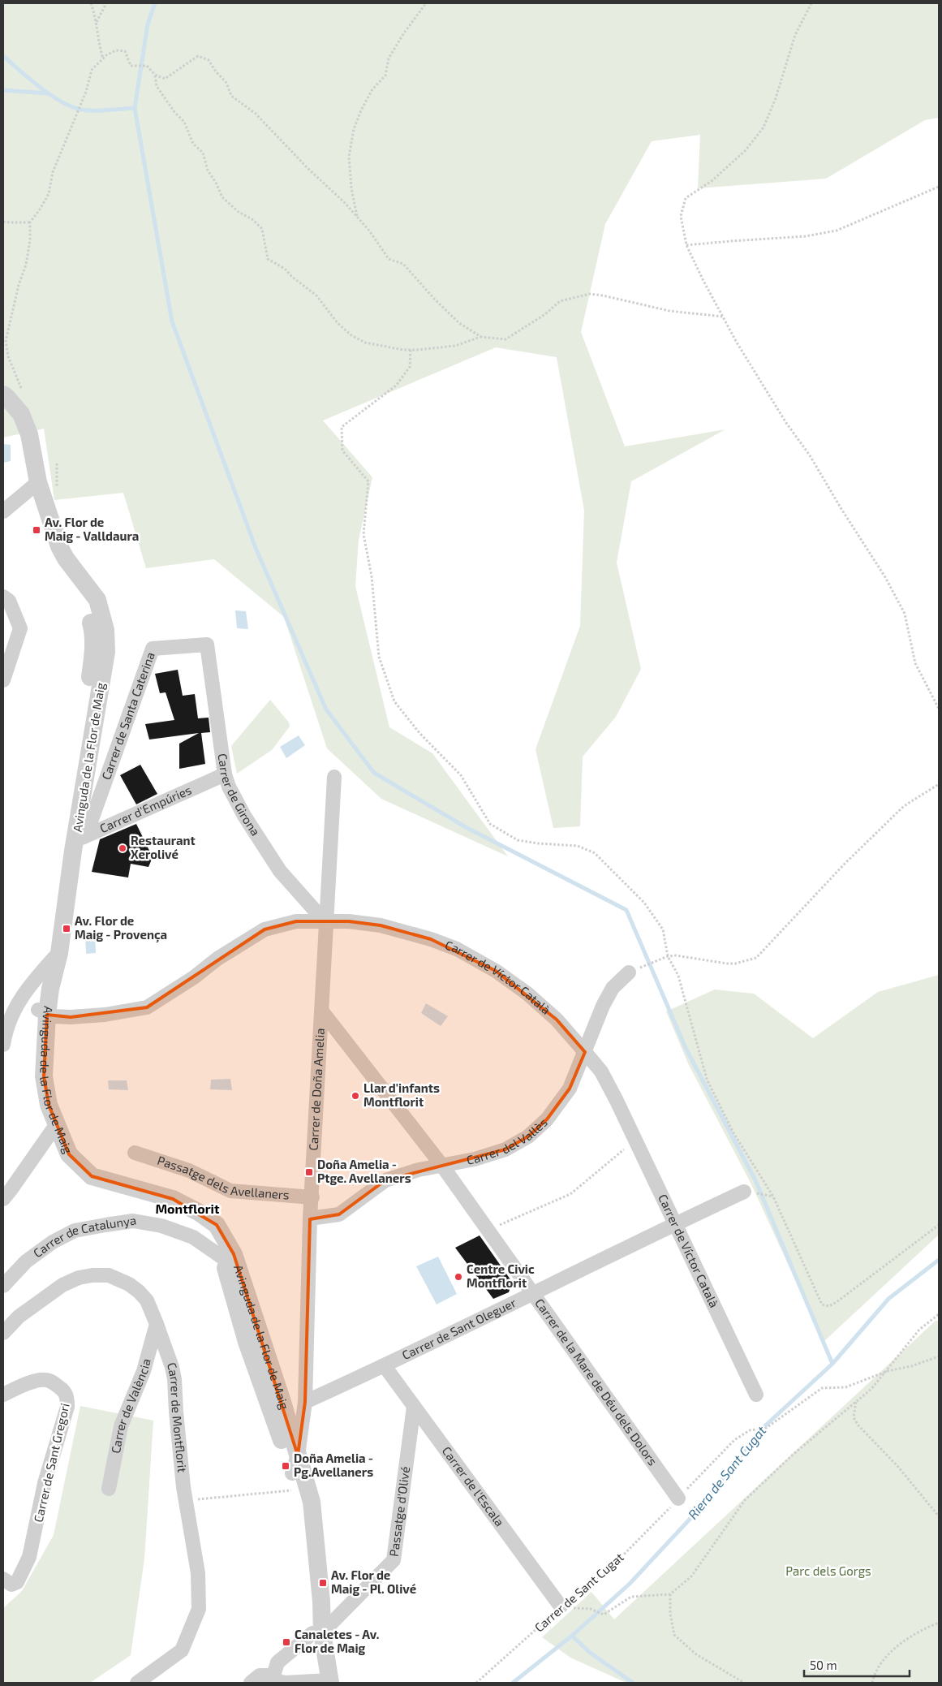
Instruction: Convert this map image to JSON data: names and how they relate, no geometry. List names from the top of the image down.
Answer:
{
  "streets": {
    "street": [
      "Carrer de Santa Caterina",
      "Avinguda de la Flor de Maig",
      "Carrer de Girona",
      "Carrer d'Empúries",
      "Carrer de Víctor Català",
      "Carrer de Doña Amelia",
      "Carrer del Vallès",
      "Passatge dels Avellaners",
      "Carrer de Catalunya",
      "Carrer de Sant Oleguer",
      "Carrer de la Mare de Déu dels Dolors",
      "Carrer de València",
      "Carrer de Montflorit",
      "Carrer de Sant Gregori",
      "Carrer de l'Escala",
      "Passatge d'Olivé"
    ],
    "path": ["Carrer de Sant Cugat"]
  },
  "crossings": [
    ["Carrer de Santa Caterina", "Avinguda de la Flor de Maig"],
    ["Carrer de Santa Caterina", "Carrer de Girona"],
    ["Carrer de Santa Caterina", "Carrer d'Empúries"],
    ["Avinguda de la Flor de Maig", "Carrer d'Empúries"],
    ["Avinguda de la Flor de Maig", "Carrer de Víctor Català"],
    ["Avinguda de la Flor de Maig", "Carrer de Doña Amelia"],
    ["Avinguda de la Flor de Maig", "Carrer de Catalunya"],
    ["Avinguda de la Flor de Maig", "Passatge d'Olivé"],
    ["Carrer de Girona", "Carrer d'Empúries"],
    ["Carrer de Girona", "Carrer de Víctor Català"],
    ["Carrer de Girona", "Carrer de Doña Amelia"],
    ["Carrer de Víctor Català", "Carrer de Doña Amelia"],
    ["Carrer de Víctor Català", "Carrer del Vallès"],
    ["Carrer de Víctor Català", "Carrer de Sant Oleguer"],
    ["Carrer de Doña Amelia", "Carrer del Vallès"],
    ["Carrer de Doña Amelia", "Passatge dels Avellaners"],
    ["Carrer de Doña Amelia", "Carrer de Sant Oleguer"],
    ["Carrer de Doña Amelia", "Carrer de la Mare de Déu dels Dolors"],
    ["Carrer del Vallès", "Carrer de la Mare de Déu dels Dolors"],
    ["Carrer de Sant Oleguer", "Carrer de la Mare de Déu dels Dolors"],
    ["Carrer de Sant Oleguer", "Carrer de l'Escala"],
    ["Carrer de la Mare de Déu dels Dolors", "Carrer de Sant Cugat"],
    ["Carrer de València", "Carrer de Montflorit"],
    ["Carrer de l'Escala", "Passatge d'Olivé"],
    ["Carrer de l'Escala", "Carrer de Sant Cugat"]
  ],
  "districts": ["Montflorit"],
  "water": ["Riera de Sant Cugat"],
  "parks": ["Parc dels Gorgs"],
  "places": {
    "transit": [
      "Av. Flor de Maig - Valldaura",
      "Av. Flor de Maig - Provença",
      "Doña Amelia - Ptge. Avellaners",
      "Doña Amelia - Pg.Avellaners",
      "Av. Flor de Maig - Pl. Olivé",
      "Canaletes - Av. Flor de Maig"
    ],
    "other": ["Restaurant Xerolivé", "Llar d'infants Montflorit", "Centre Civic Montflorit"]
  },
  "scale_bar": "50 m"
}
